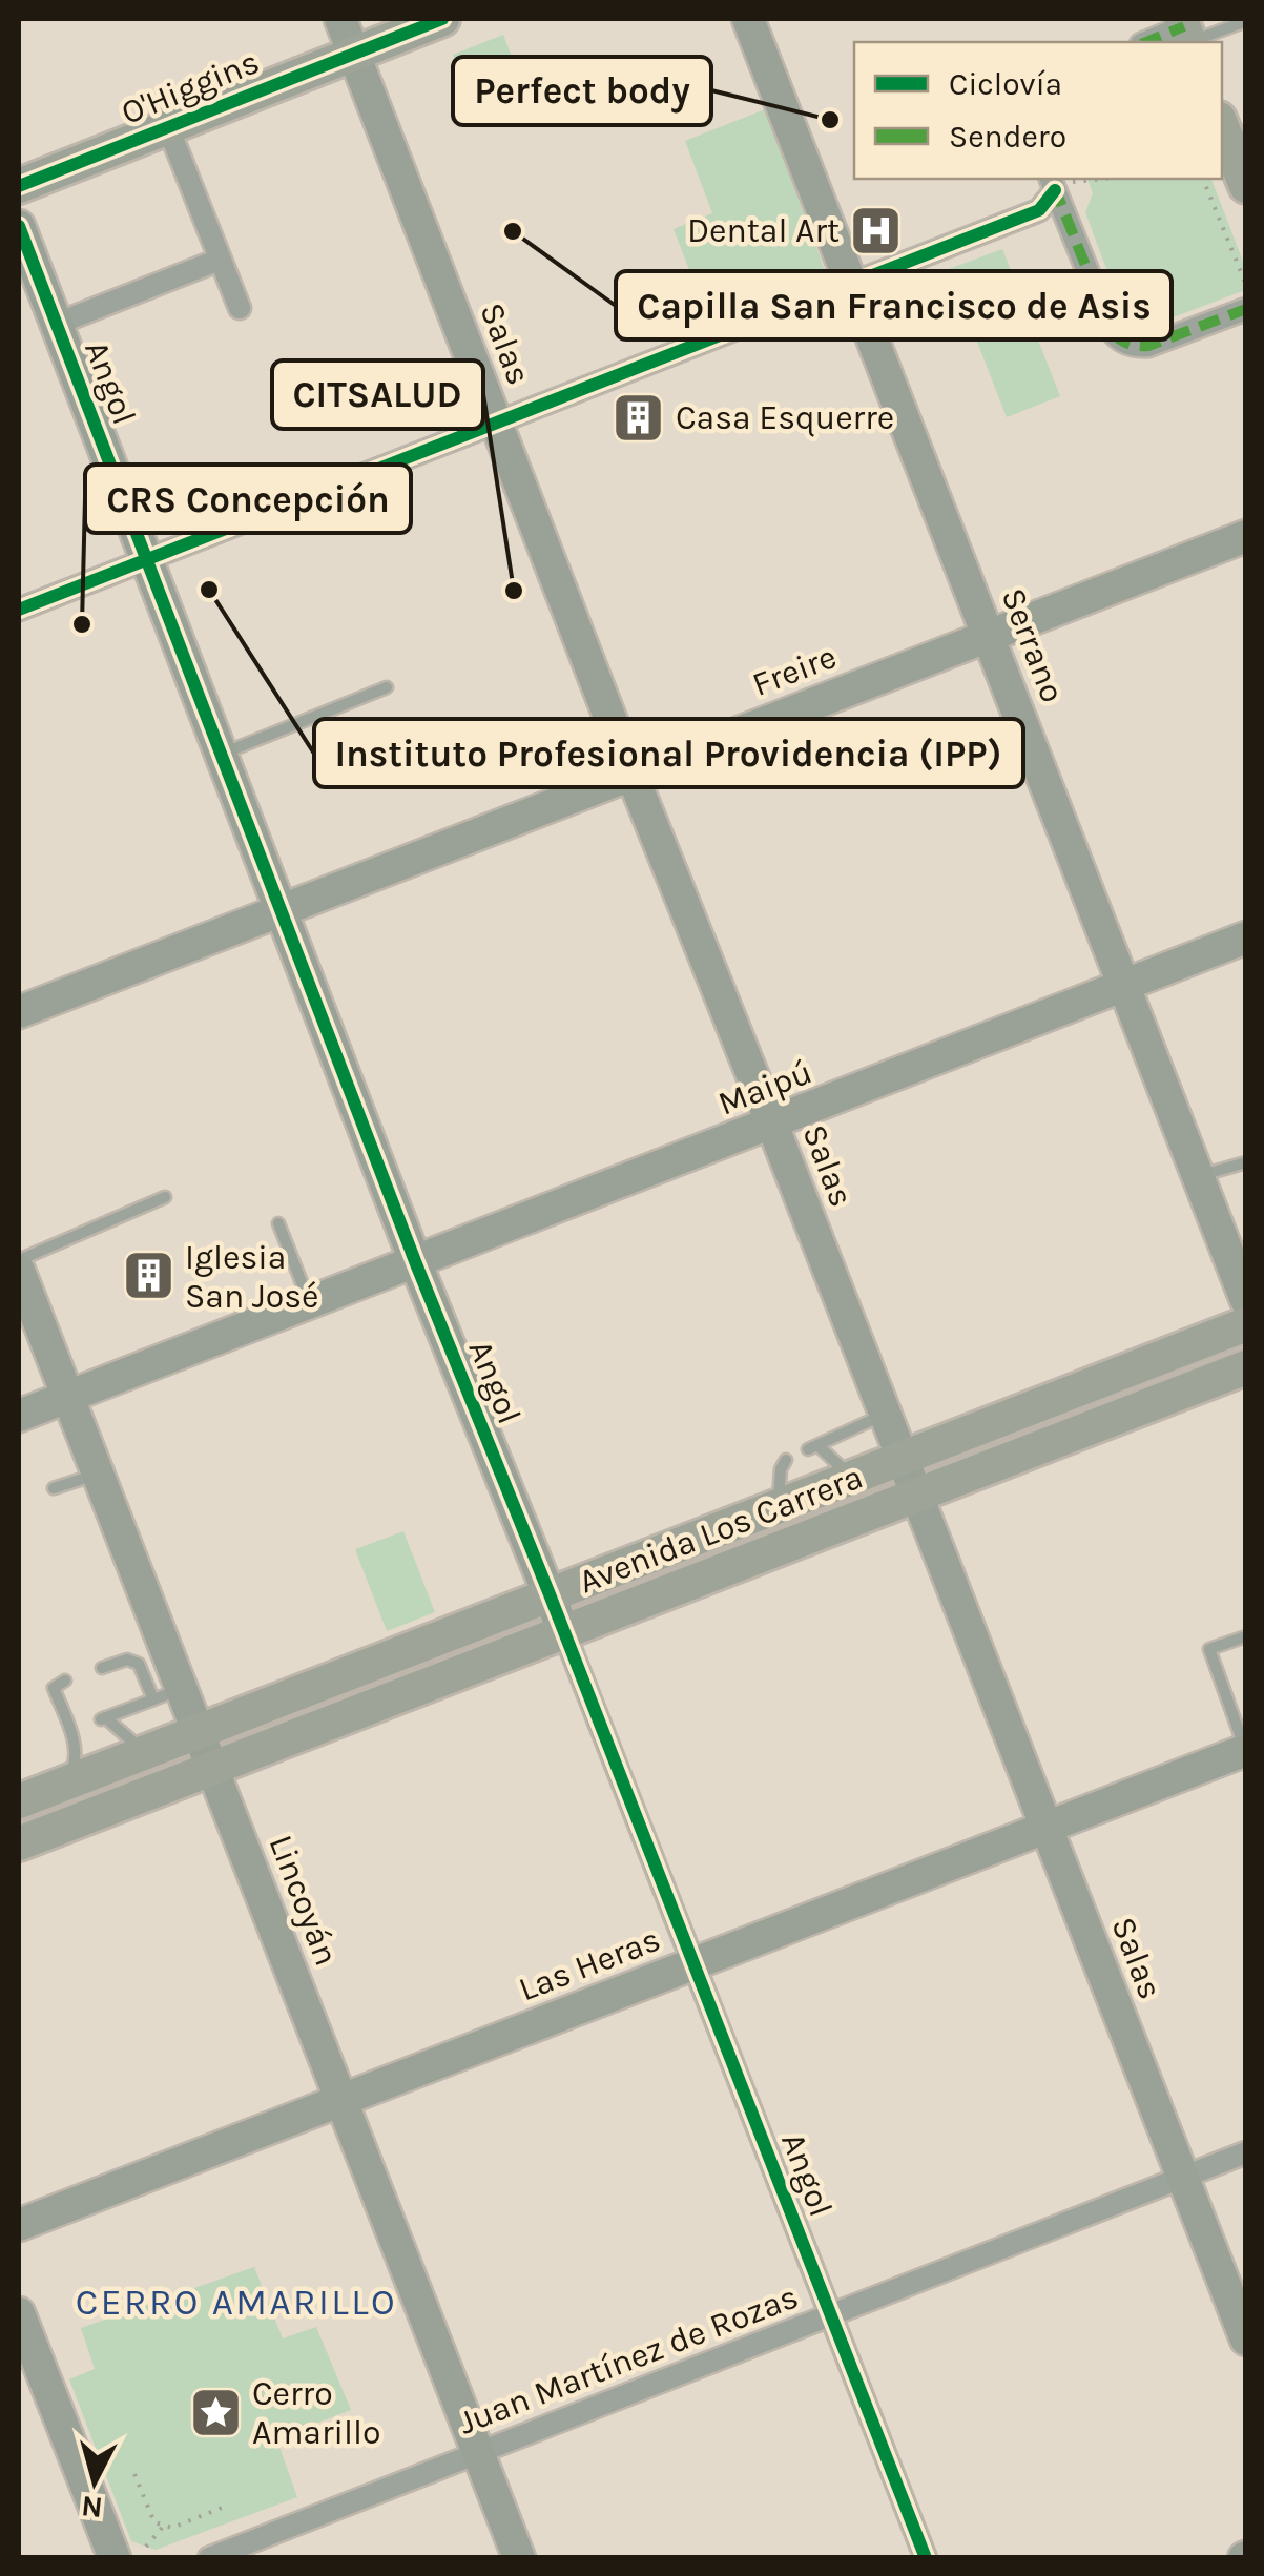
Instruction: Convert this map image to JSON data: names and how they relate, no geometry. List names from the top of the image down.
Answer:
{
  "streets": {
    "main road": ["O'Higgins", "Avenida Los Carrera"],
    "street": [
      "Salas",
      "Angol",
      "Serrano",
      "Freire",
      "Maipú",
      "Lincoyán",
      "Las Heras",
      "Juan Martínez de Rozas"
    ]
  },
  "crossings": [
    ["O'Higgins", "Salas"],
    ["Salas", "Freire"],
    ["Salas", "Maipú"],
    ["Salas", "Avenida Los Carrera"],
    ["Salas", "Las Heras"],
    ["Salas", "Juan Martínez de Rozas"],
    ["Angol", "Freire"],
    ["Angol", "Maipú"],
    ["Angol", "Avenida Los Carrera"],
    ["Angol", "Las Heras"],
    ["Angol", "Juan Martínez de Rozas"],
    ["Serrano", "Freire"],
    ["Serrano", "Maipú"],
    ["Maipú", "Lincoyán"],
    ["Avenida Los Carrera", "Lincoyán"],
    ["Lincoyán", "Las Heras"],
    ["Lincoyán", "Juan Martínez de Rozas"]
  ],
  "districts": ["CERRO AMARILLO"],
  "places": {
    "other": [
      "Perfect body",
      "Capilla San Francisco de Asis",
      "Instituto Profesional Providencia (IPP)",
      "CITSALUD",
      "CRS Concepción"
    ],
    "hospital": ["Dental Art"],
    "building": ["Casa Esquerre", "Iglesia San José"],
    "place": ["Cerro Amarillo"]
  },
  "legend": ["Ciclovía", "Sendero"],
  "north": "bottom"
}
